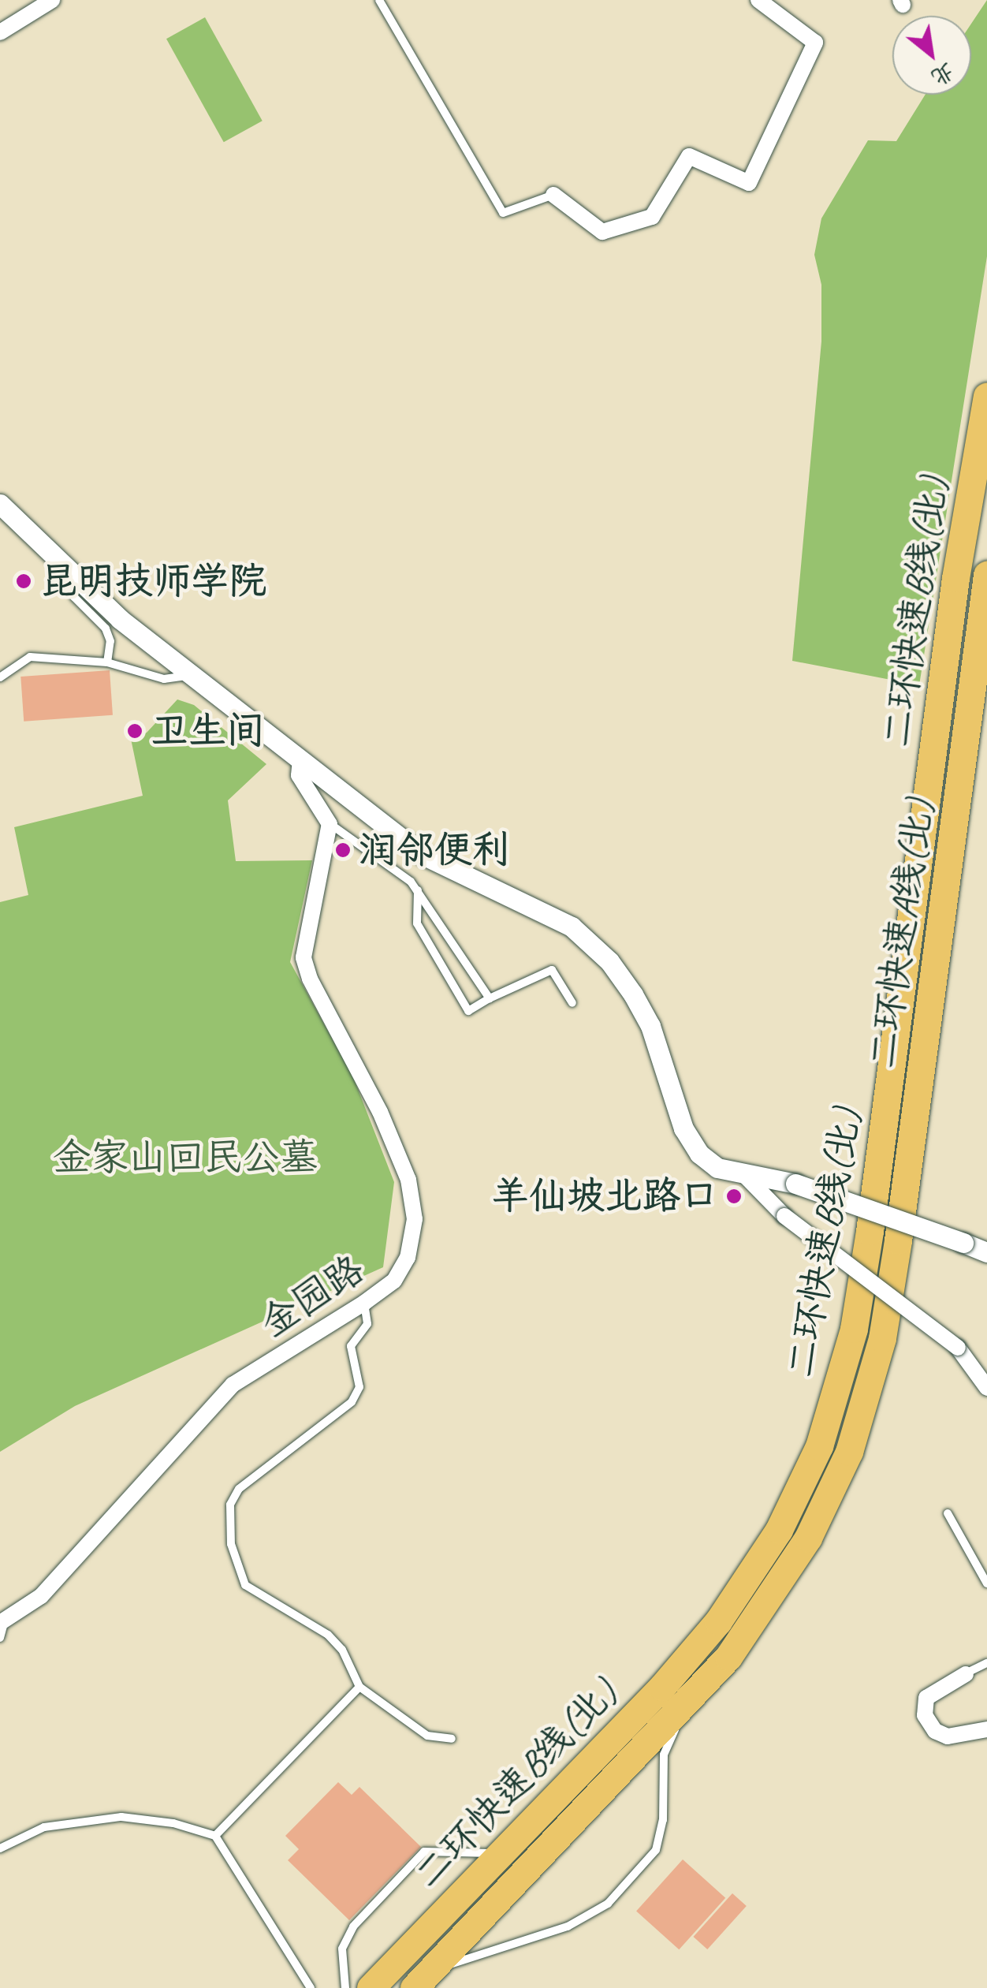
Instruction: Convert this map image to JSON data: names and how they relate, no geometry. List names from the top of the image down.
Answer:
{
  "streets": {
    "highway": ["二环快速B线(北)", "二环快速A线(北)"],
    "street": ["金园路"]
  },
  "parks": ["金家山回民公墓"],
  "places": [
    "昆明技师学院",
    "卫生间",
    "润邻便利",
    "羊仙坡北路口"
  ],
  "north": "bottom right"
}
